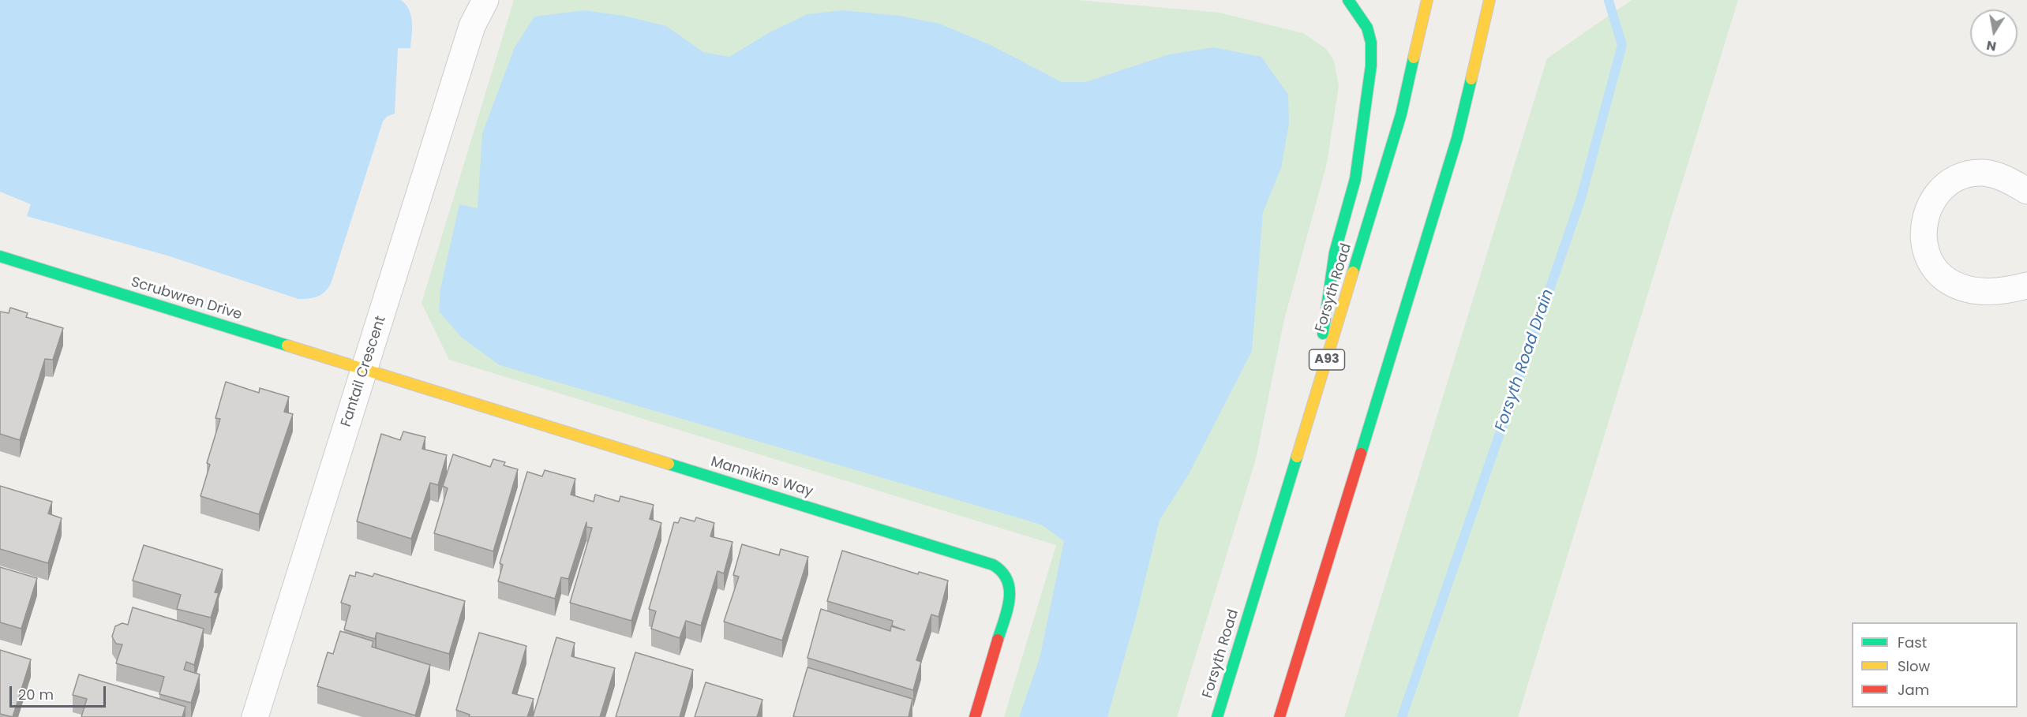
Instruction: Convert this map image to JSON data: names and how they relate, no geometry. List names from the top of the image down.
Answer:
{
  "streets": {
    "main road": [
      "Forsyth Road",
      "Scrubwren Drive",
      "A93",
      "Mannikins Way"
    ],
    "street": ["Fantail Crescent"]
  },
  "crossings": [
    ["Scrubwren Drive", "Fantail Crescent"],
    ["Scrubwren Drive", "Mannikins Way"],
    ["Fantail Crescent", "Mannikins Way"]
  ],
  "water": ["Forsyth Road Drain"],
  "legend": ["Fast", "Slow", "Jam"],
  "scale_bar": "20 m",
  "north": "bottom"
}
